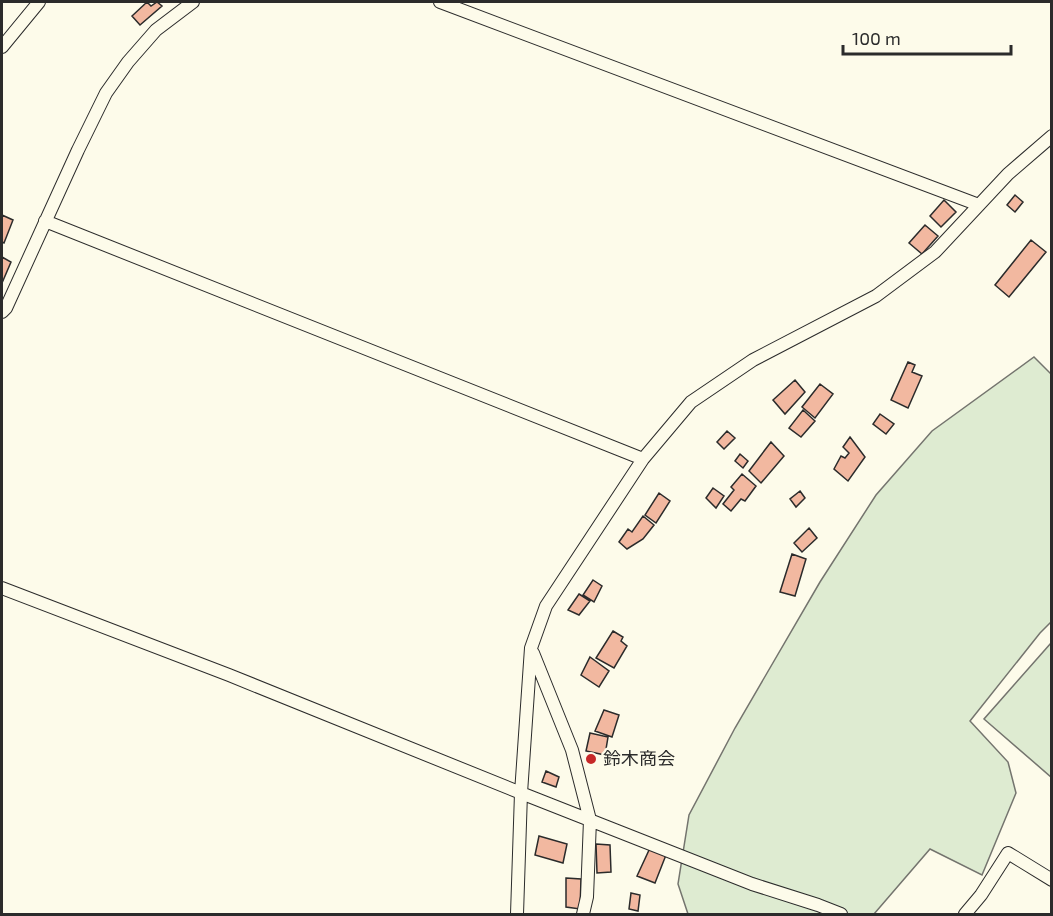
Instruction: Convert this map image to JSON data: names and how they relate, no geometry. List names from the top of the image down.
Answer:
{
  "places": ["鈴木商会"],
  "scale_bar": "100 m"
}
